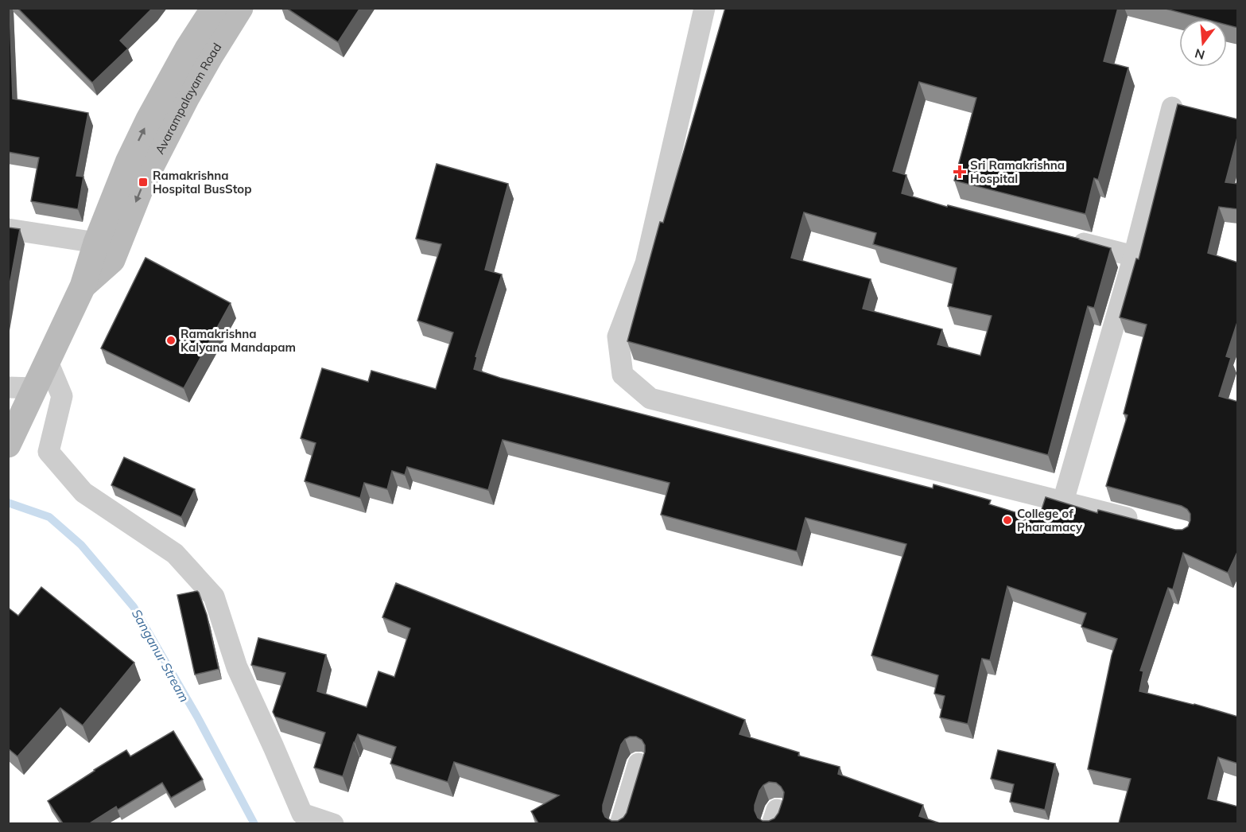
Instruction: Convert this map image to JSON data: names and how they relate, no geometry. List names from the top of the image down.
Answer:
{
  "streets": {
    "main road": ["Avarampalayam Road"]
  },
  "water": ["Sanganur Stream"],
  "places": {
    "health": ["Sri Ramakrishna Hospital"],
    "transit": ["Ramakrishna Hospital BusStop"],
    "other": ["Ramakrishna Kalyana Mandapam", "College of Pharamacy"]
  },
  "north": "bottom"
}
